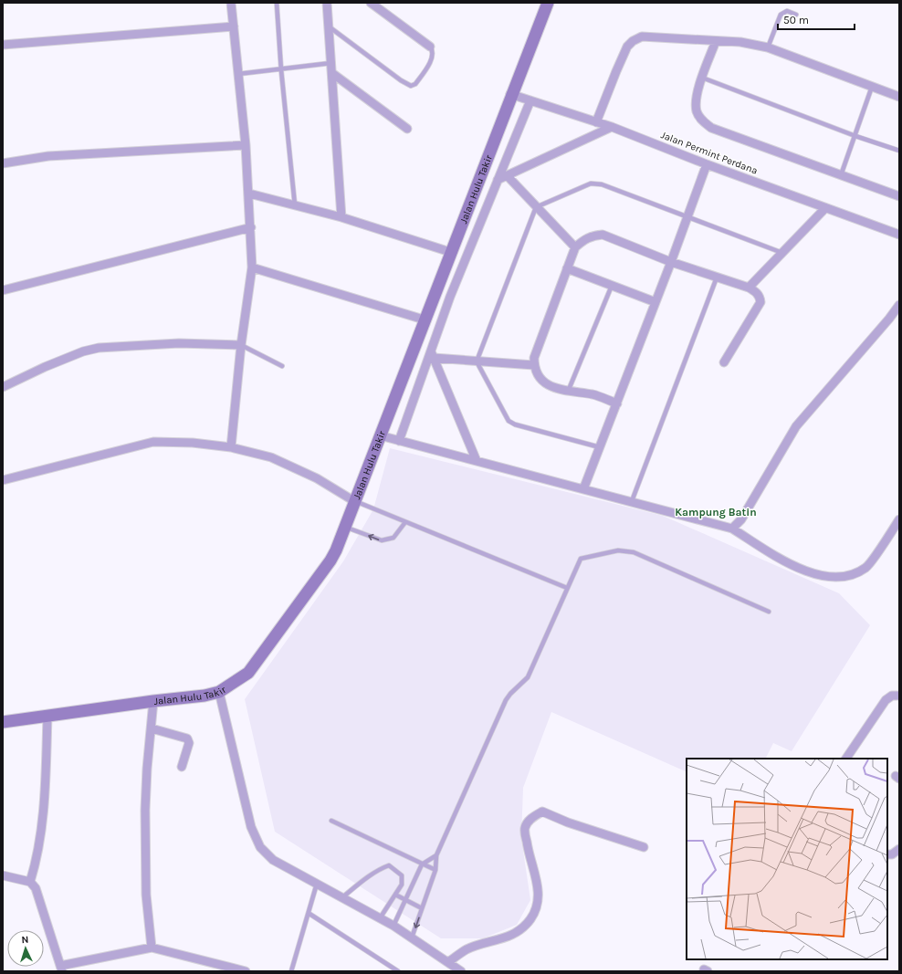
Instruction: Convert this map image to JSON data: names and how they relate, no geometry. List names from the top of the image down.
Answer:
{
  "streets": {
    "street": ["Jalan Permint Perdana", "Jalan Hulu Takir"]
  },
  "crossings": [
    ["Jalan Permint Perdana", "Jalan Hulu Takir"]
  ],
  "districts": ["Kampung Batin"],
  "scale_bar": "50 m",
  "north": "top"
}
